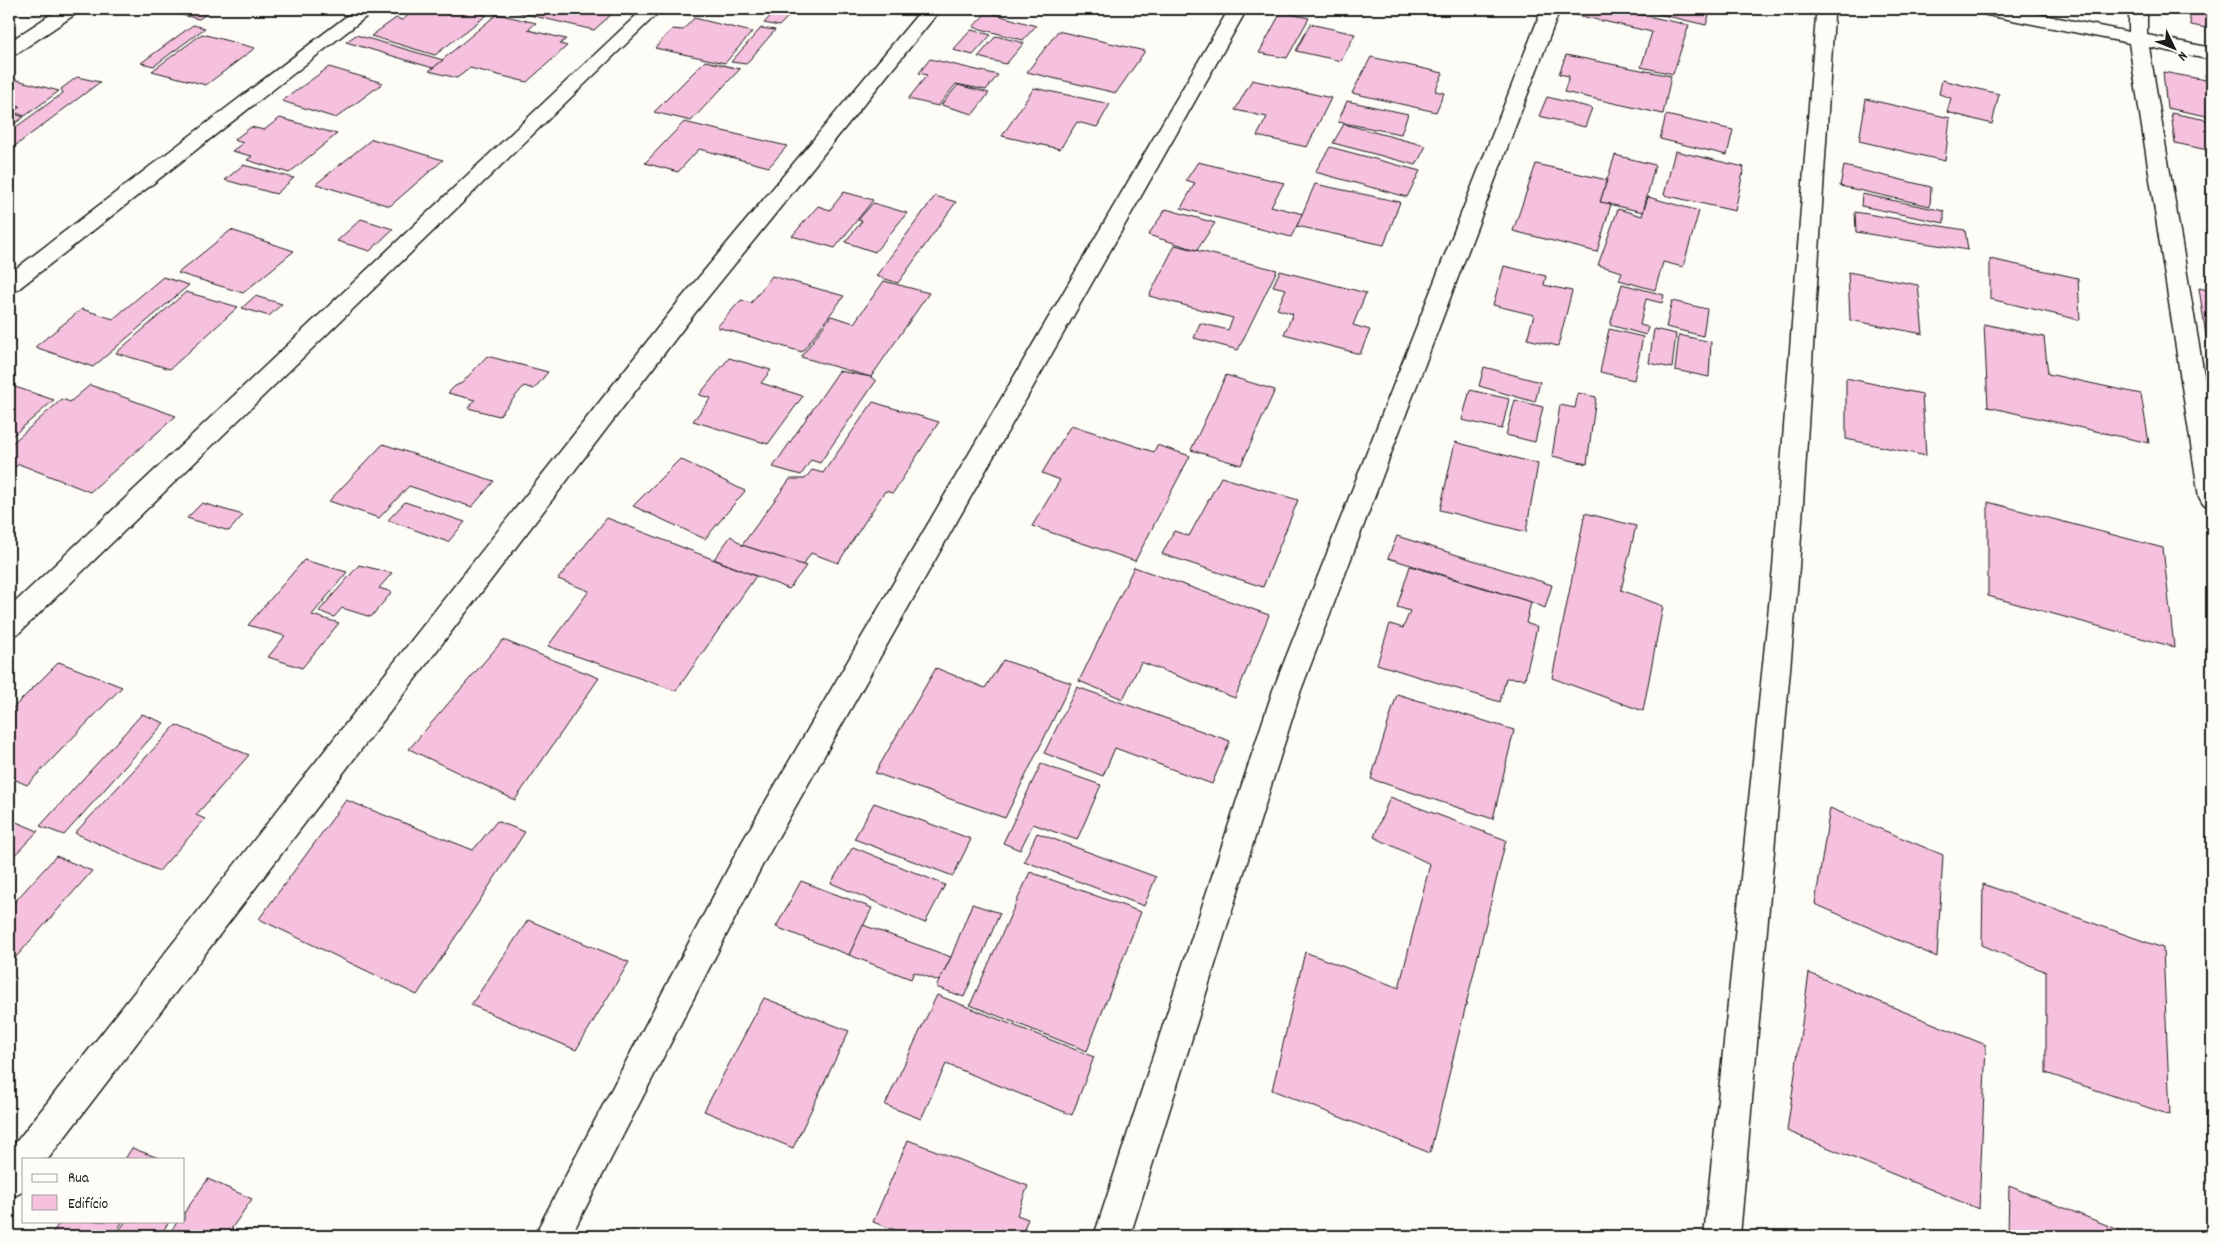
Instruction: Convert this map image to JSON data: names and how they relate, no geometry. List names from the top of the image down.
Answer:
{
  "legend": ["Rua", "Edifício"],
  "north": "bottom right"
}
